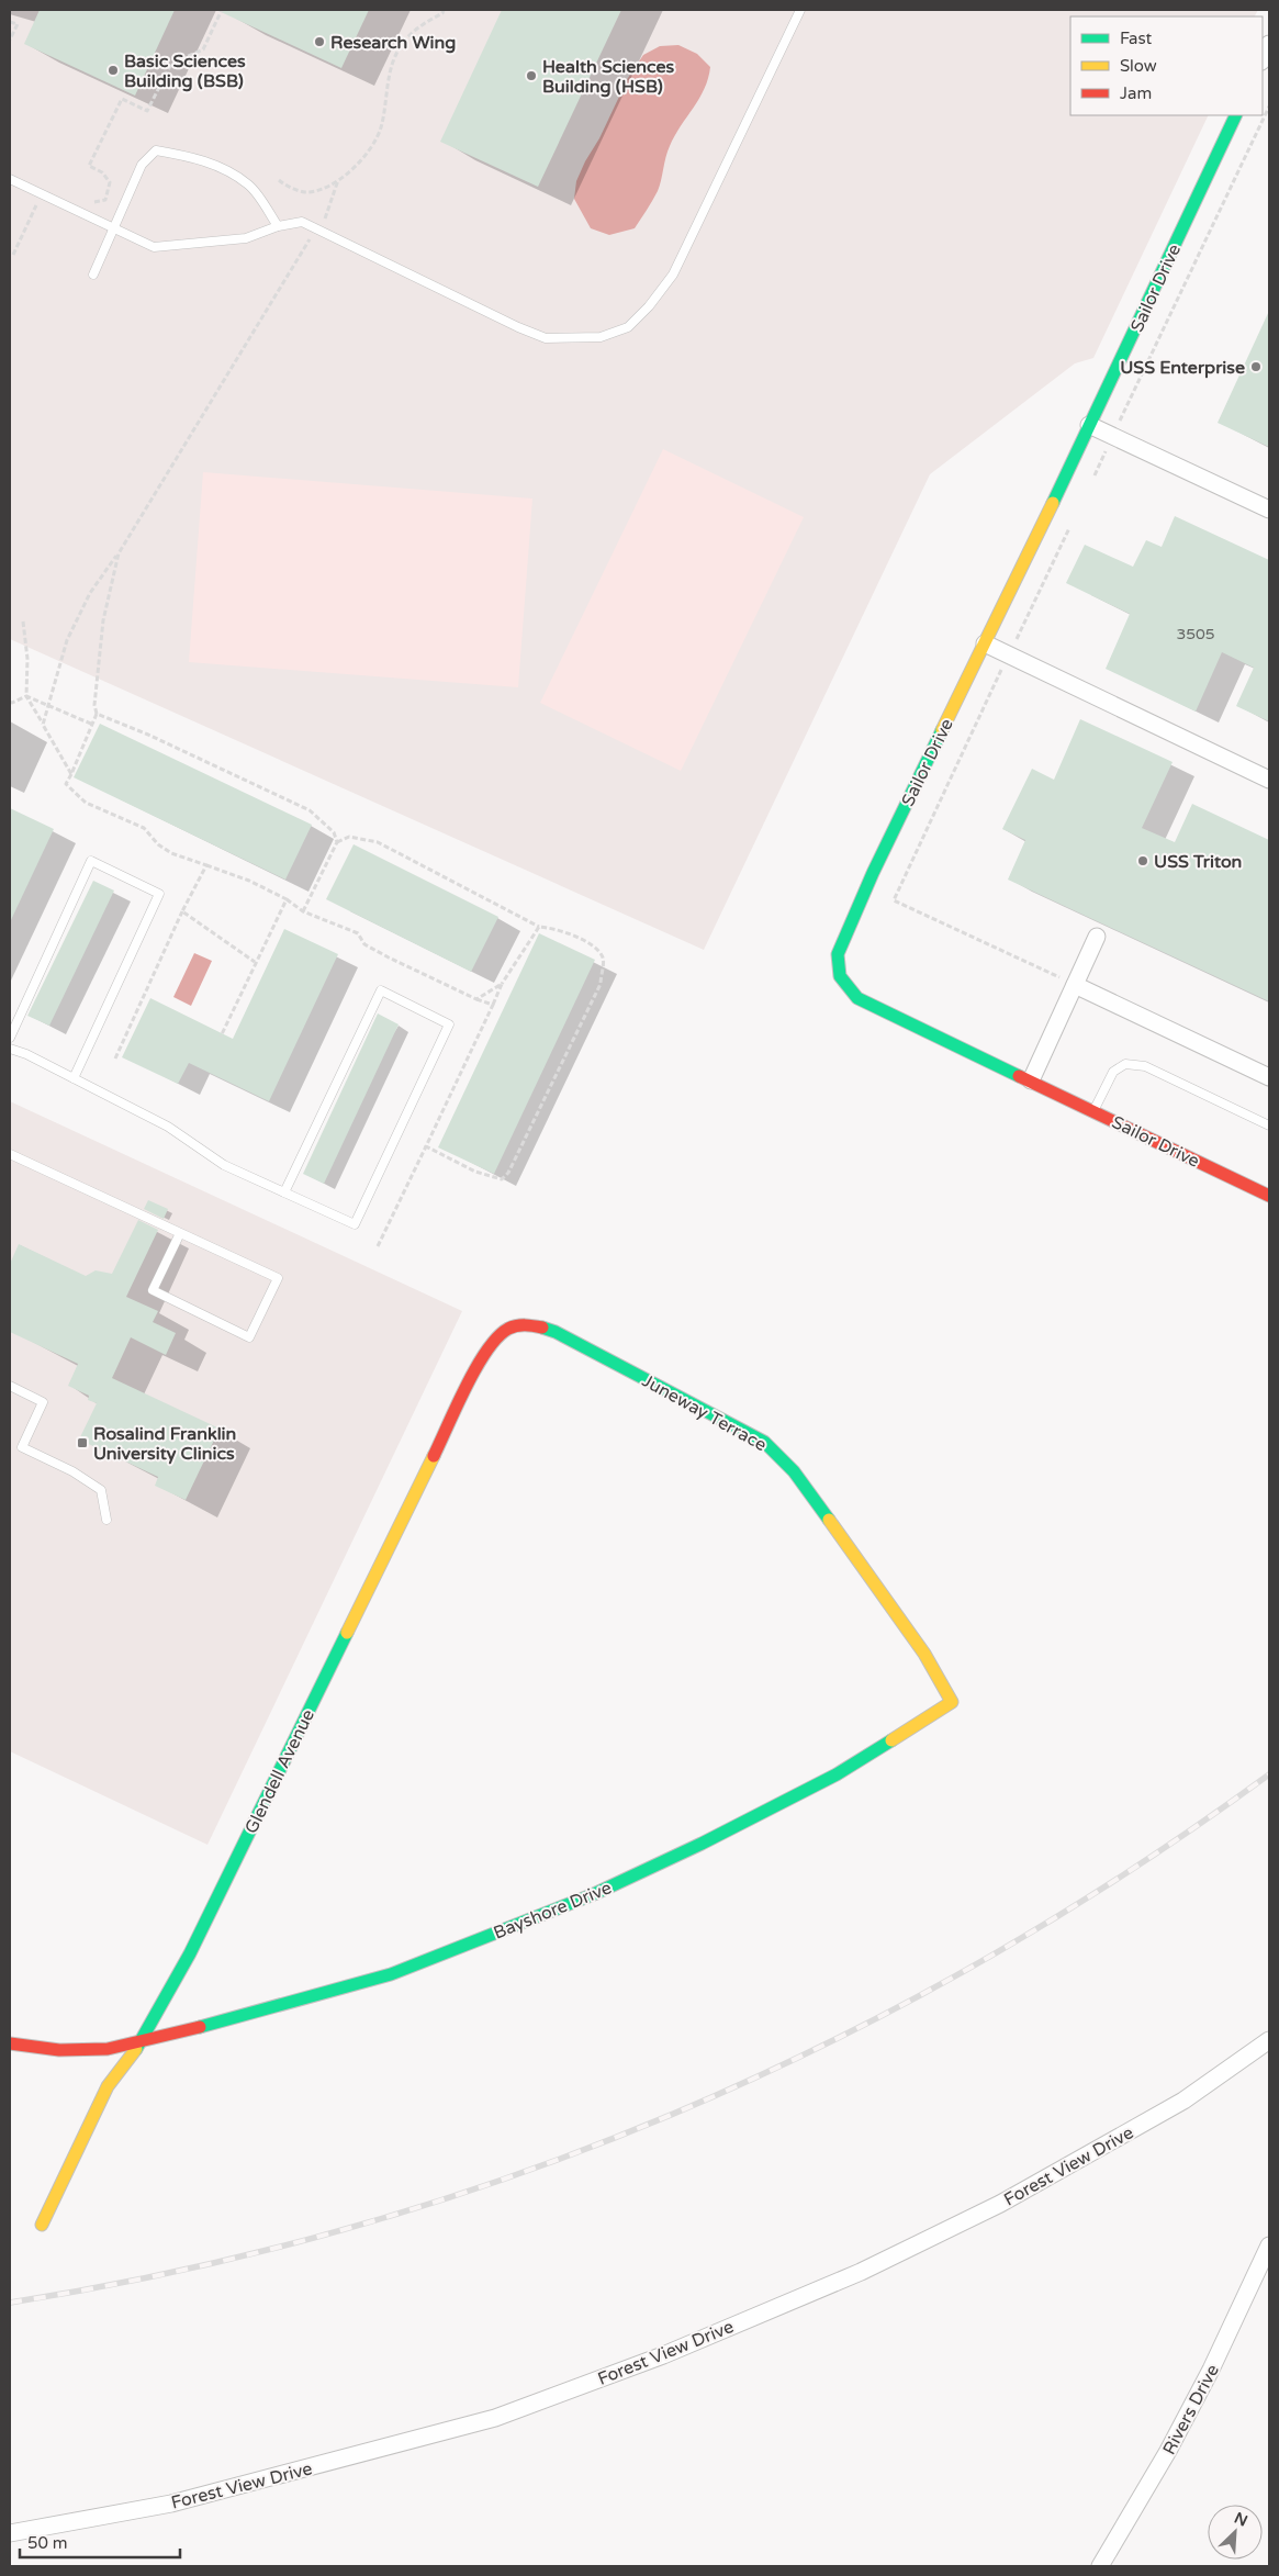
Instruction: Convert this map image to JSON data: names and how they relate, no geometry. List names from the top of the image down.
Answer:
{
  "streets": {
    "street": [
      "Sailor Drive",
      "Juneway Terrace",
      "Glendell Avenue",
      "Bayshore Drive",
      "Forest View Drive",
      "Rivers Drive"
    ]
  },
  "crossings": [
    ["Juneway Terrace", "Glendell Avenue"],
    ["Juneway Terrace", "Bayshore Drive"],
    ["Glendell Avenue", "Bayshore Drive"]
  ],
  "places": {
    "other": [
      "Research Wing",
      "Basic Sciences Building (BSB)",
      "Health Sciences Building (HSB)",
      "USS Enterprise",
      "USS Triton"
    ],
    "transit": ["Rosalind Franklin University Clinics"]
  },
  "house_numbers": ["3505"],
  "legend": ["Fast", "Slow", "Jam"],
  "scale_bar": "50 m",
  "north": "top right"
}
